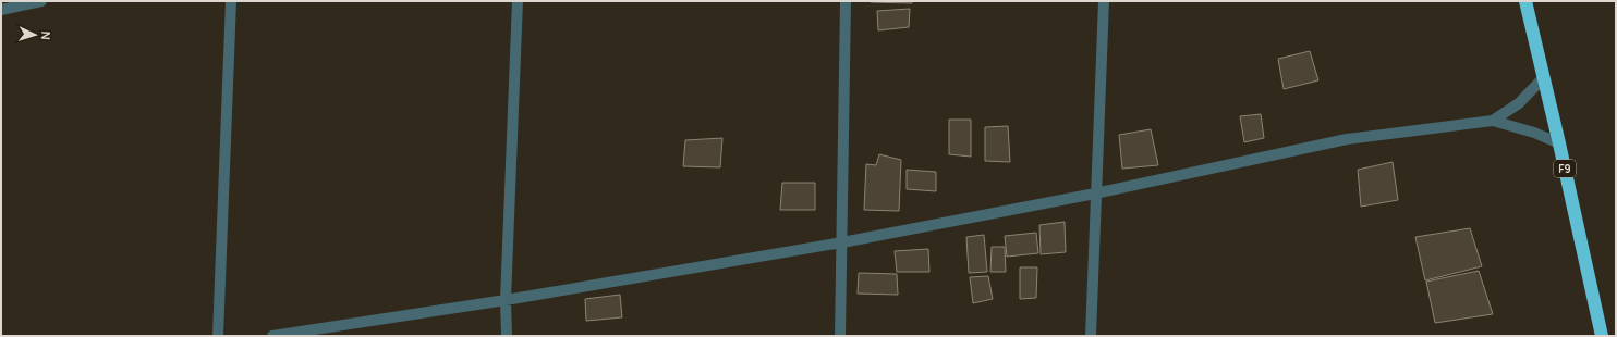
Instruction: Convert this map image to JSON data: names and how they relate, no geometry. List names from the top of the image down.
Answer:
{
  "streets": {
    "highway": ["F9"]
  },
  "north": "right"
}
